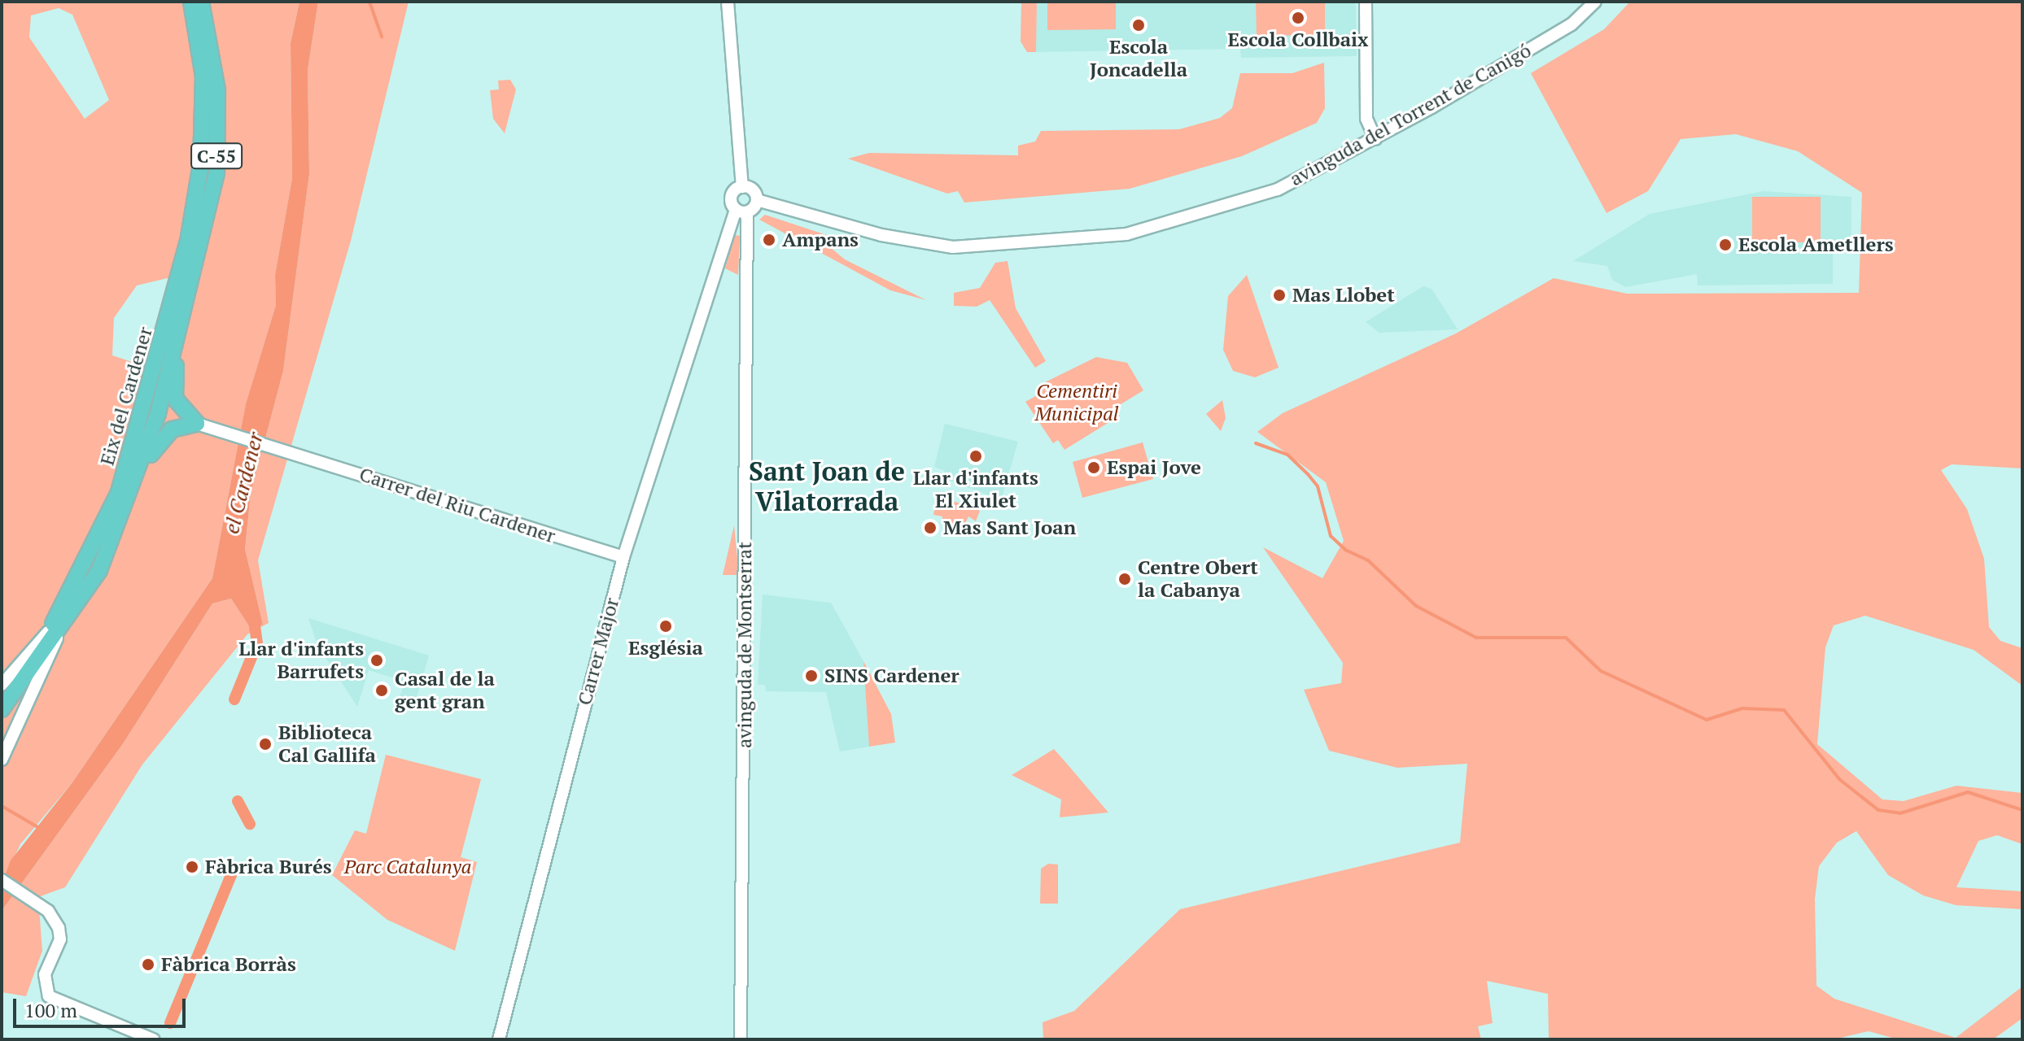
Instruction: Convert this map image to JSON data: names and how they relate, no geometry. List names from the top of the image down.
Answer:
{
  "streets": {
    "main road": ["C-55", "Eix del Cardener"],
    "street": [
      "avinguda del Torrent de Canigó",
      "Carrer del Riu Cardener",
      "avinguda de Montserrat",
      "Carrer Major"
    ]
  },
  "crossings": [
    ["Eix del Cardener", "Carrer del Riu Cardener"],
    ["Carrer del Riu Cardener", "Carrer Major"],
    ["avinguda de Montserrat", "Carrer Major"]
  ],
  "districts": ["Sant Joan de Vilatorrada"],
  "water": ["el Cardener"],
  "parks": ["Cementiri Municipal", "Parc Catalunya"],
  "places": [
    "Escola Collbaix",
    "Escola Joncadella",
    "Ampans",
    "Escola Ametllers",
    "Mas Llobet",
    "Llar d'infants El Xiulet",
    "Espai Jove",
    "Mas Sant Joan",
    "Centre Obert la Cabanya",
    "Església",
    "Llar d'infants Barrufets",
    "SINS Cardener",
    "Casal de la gent gran",
    "Biblioteca Cal Gallifa",
    "Fàbrica Burés",
    "Fàbrica Borràs"
  ],
  "scale_bar": "100 m"
}
